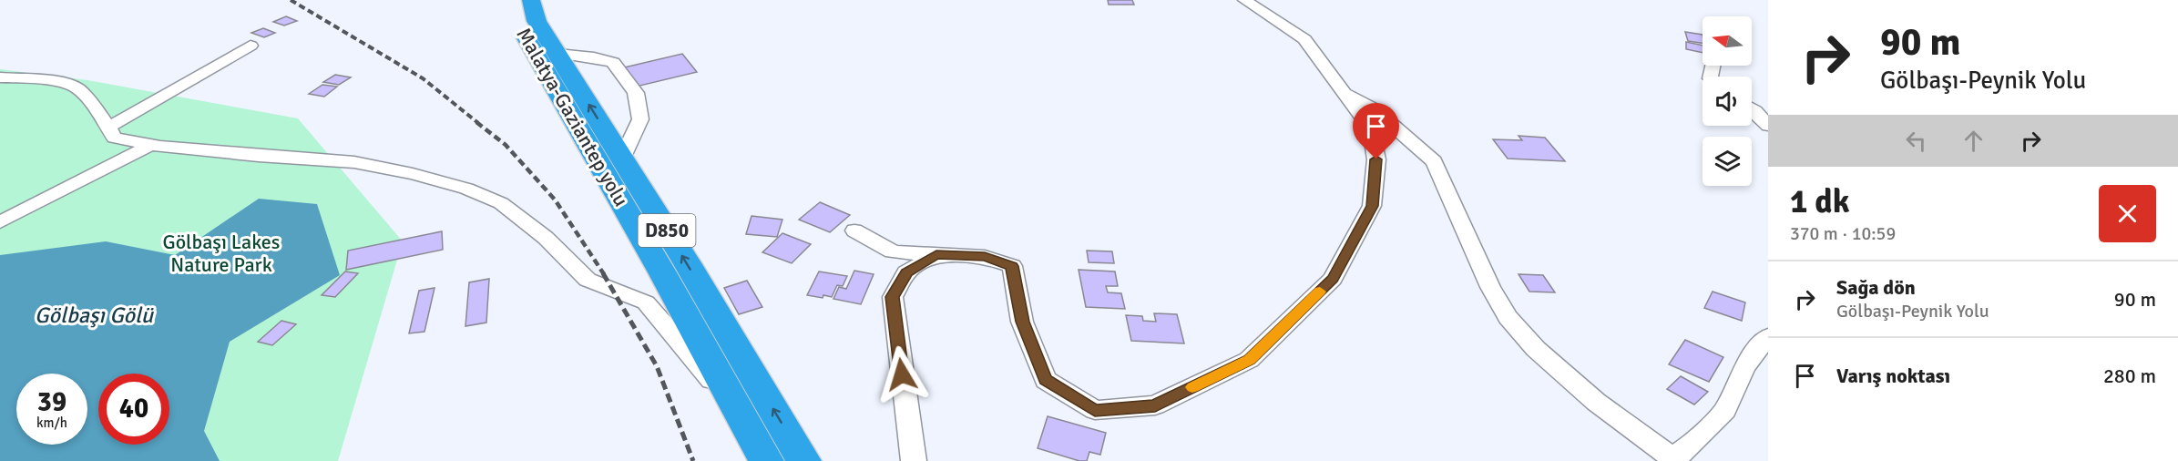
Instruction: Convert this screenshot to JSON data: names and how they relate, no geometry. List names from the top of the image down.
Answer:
{
  "streets": {
    "highway": ["Malatya-Gaziantep yolu", "D850"]
  },
  "water": ["Gölbaşı Gölü"],
  "parks": ["Gölbaşı Lakes Nature Park"],
  "north": "left",
  "page": {
    "turn": ["90 m", "Gölbaşı-Peynik Yolu"],
    "heading": ["1 dk", "370 m · 10:59"],
    "list": [
      {
        "name": "Sağa dön",
        "note": "Gölbaşı-Peynik Yolu",
        "value": "90 m"
      },
      {
        "name": "Varış noktası",
        "value": "280 m"
      }
    ],
    "speed": "39 km/h",
    "limit": "40"
  }
}
